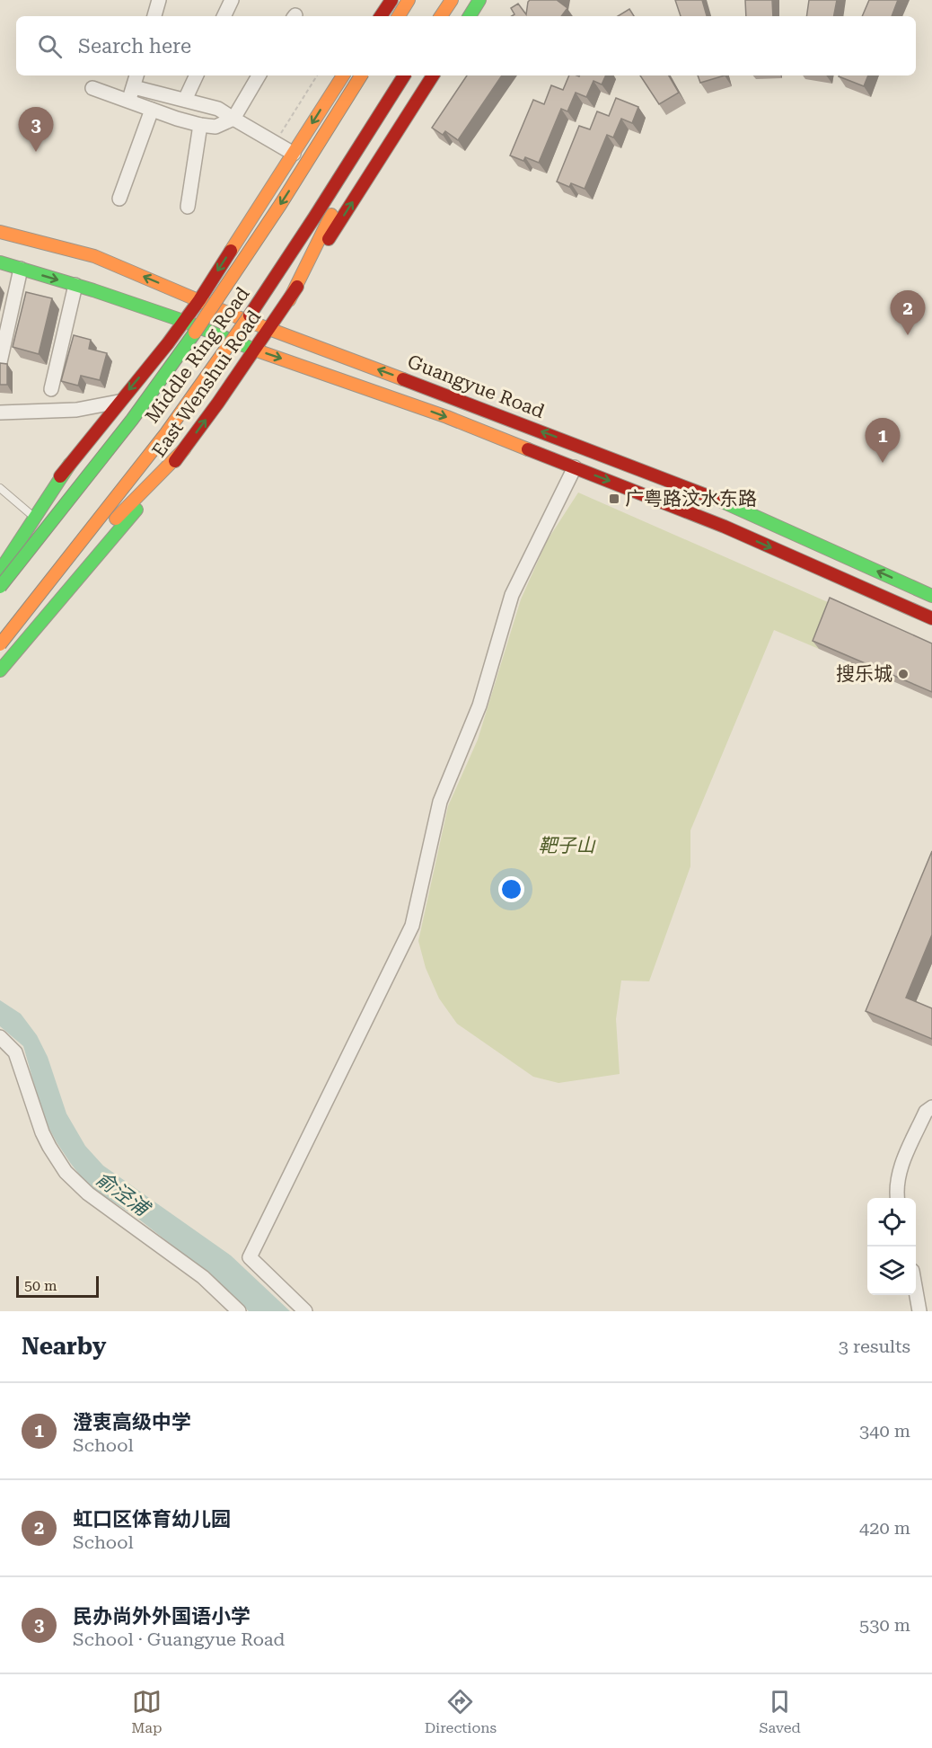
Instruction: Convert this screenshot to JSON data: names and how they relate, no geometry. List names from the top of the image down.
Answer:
{
  "streets": {
    "main road": ["Middle Ring Road", "East Wenshui Road", "Guangyue Road"]
  },
  "crossings": [
    ["East Wenshui Road", "Guangyue Road"]
  ],
  "water": ["俞泾浦"],
  "parks": ["靶子山"],
  "places": {
    "transit": ["广粤路汶水东路"],
    "other": ["搜乐城"]
  },
  "scale_bar": "50 m",
  "page": {
    "search": "Search here",
    "pins": ["3", "2", "1"],
    "scale": "50 m",
    "heading": ["Nearby", "3 results"],
    "list": [
      {
        "mark": "1",
        "name": "澄衷高级中学",
        "note": "School",
        "value": "340 m"
      },
      {
        "mark": "2",
        "name": "虹口区体育幼儿园",
        "note": "School",
        "value": "420 m"
      },
      {
        "mark": "3",
        "name": "民办尚外外国语小学",
        "note": "School · Guangyue Road",
        "value": "530 m"
      }
    ],
    "nav": ["Map", "Directions", "Saved"]
  }
}
